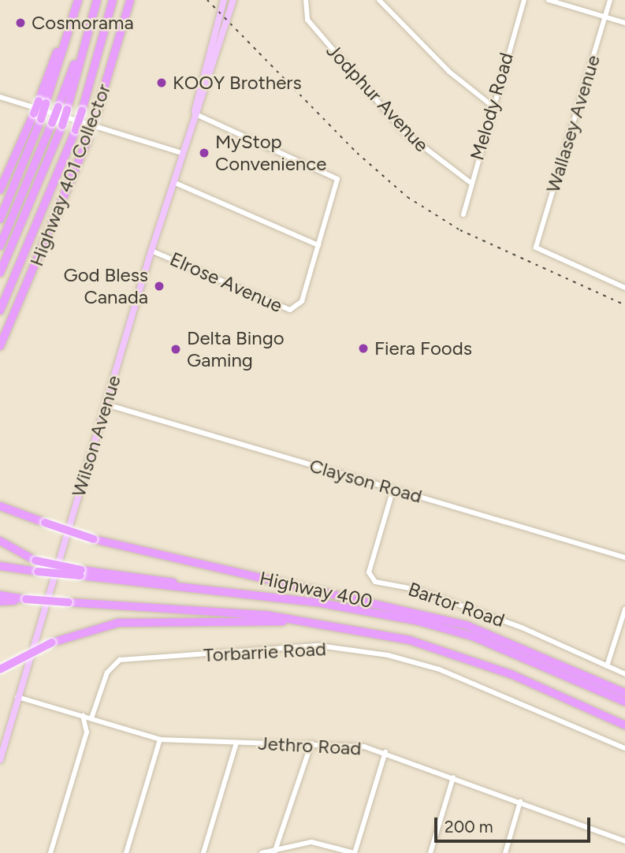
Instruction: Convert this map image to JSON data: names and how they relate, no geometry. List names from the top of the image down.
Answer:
{
  "streets": {
    "highway": ["Highway 401 Collector", "Highway 400"],
    "main road": ["Wilson Avenue"],
    "street": [
      "Jodphur Avenue",
      "Melody Road",
      "Wallasey Avenue",
      "Elrose Avenue",
      "Clayson Road",
      "Bartor Road",
      "Torbarrie Road",
      "Jethro Road"
    ]
  },
  "crossings": [
    ["Jodphur Avenue", "Melody Road"],
    ["Elrose Avenue", "Wilson Avenue"],
    ["Wilson Avenue", "Clayson Road"],
    ["Wilson Avenue", "Jethro Road"],
    ["Clayson Road", "Bartor Road"],
    ["Torbarrie Road", "Jethro Road"]
  ],
  "places": [
    "Cosmorama",
    "KOOY Brothers",
    "MyStop Convenience",
    "God Bless Canada",
    "Fiera Foods",
    "Delta Bingo Gaming"
  ],
  "scale_bar": "200 m"
}
